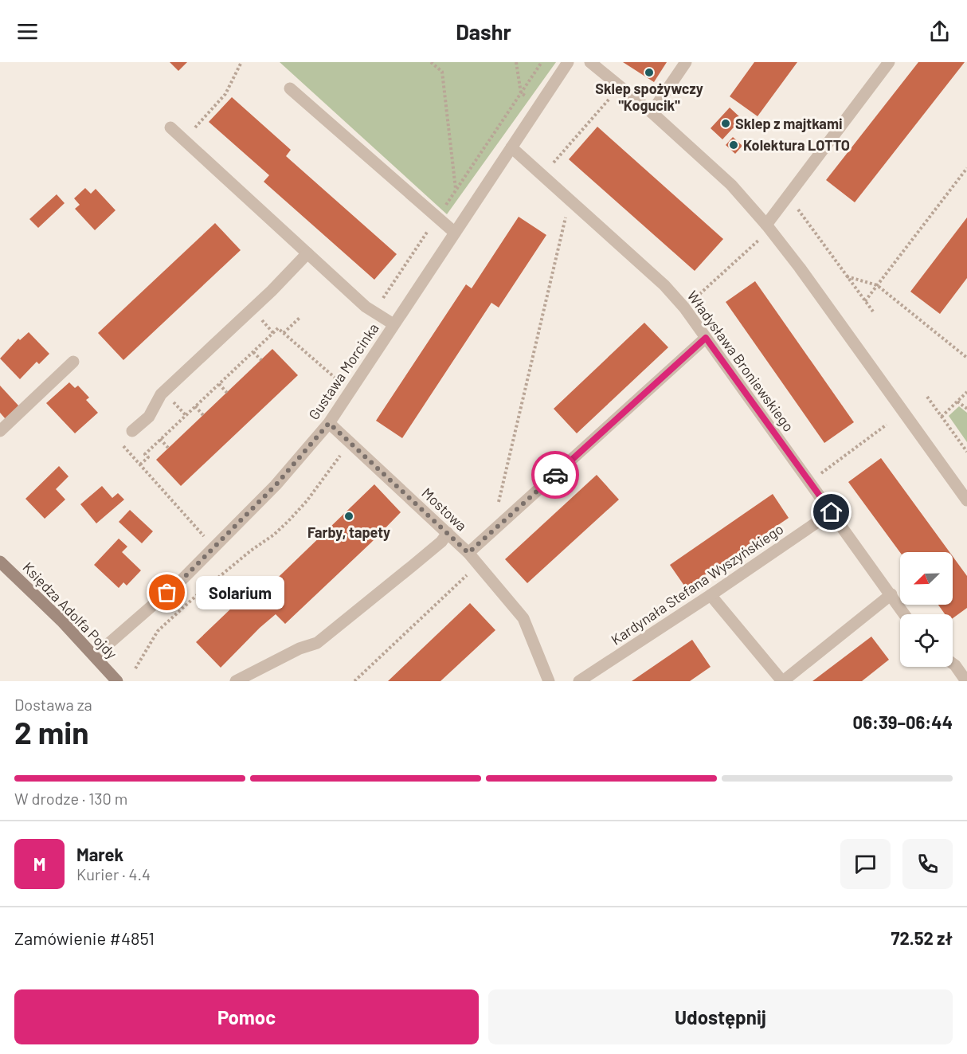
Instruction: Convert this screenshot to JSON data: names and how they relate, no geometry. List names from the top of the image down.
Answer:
{
  "streets": {
    "street": [
      "Władysława Broniewskiego",
      "Gustawa Morcinka",
      "Mostowa",
      "Kardynała Stefana Wyszyńskiego",
      "Księdza Adolfa Pojdy"
    ]
  },
  "crossings": [
    ["Władysława Broniewskiego", "Gustawa Morcinka"],
    ["Władysława Broniewskiego", "Kardynała Stefana Wyszyńskiego"],
    ["Gustawa Morcinka", "Mostowa"],
    ["Gustawa Morcinka", "Księdza Adolfa Pojdy"]
  ],
  "places": [
    "Sklep spożywczy \"Kogucik\"",
    "Sklep z majtkami",
    "Kolektura LOTTO",
    "Farby, tapety",
    "Solarium"
  ],
  "north": "bottom left",
  "page": {
    "header": "Dashr",
    "bubble": "Solarium",
    "heading": ["2 min", "Dostawa za", "06:39–06:44"],
    "panel": [
      "Marek",
      "Kurier · 4.4",
      "Zamówienie #4851",
      "72.52 zł"
    ],
    "bar": "W drodze · 130 m",
    "round": "M",
    "buttons": ["Pomoc", "Udostępnij"]
  }
}
